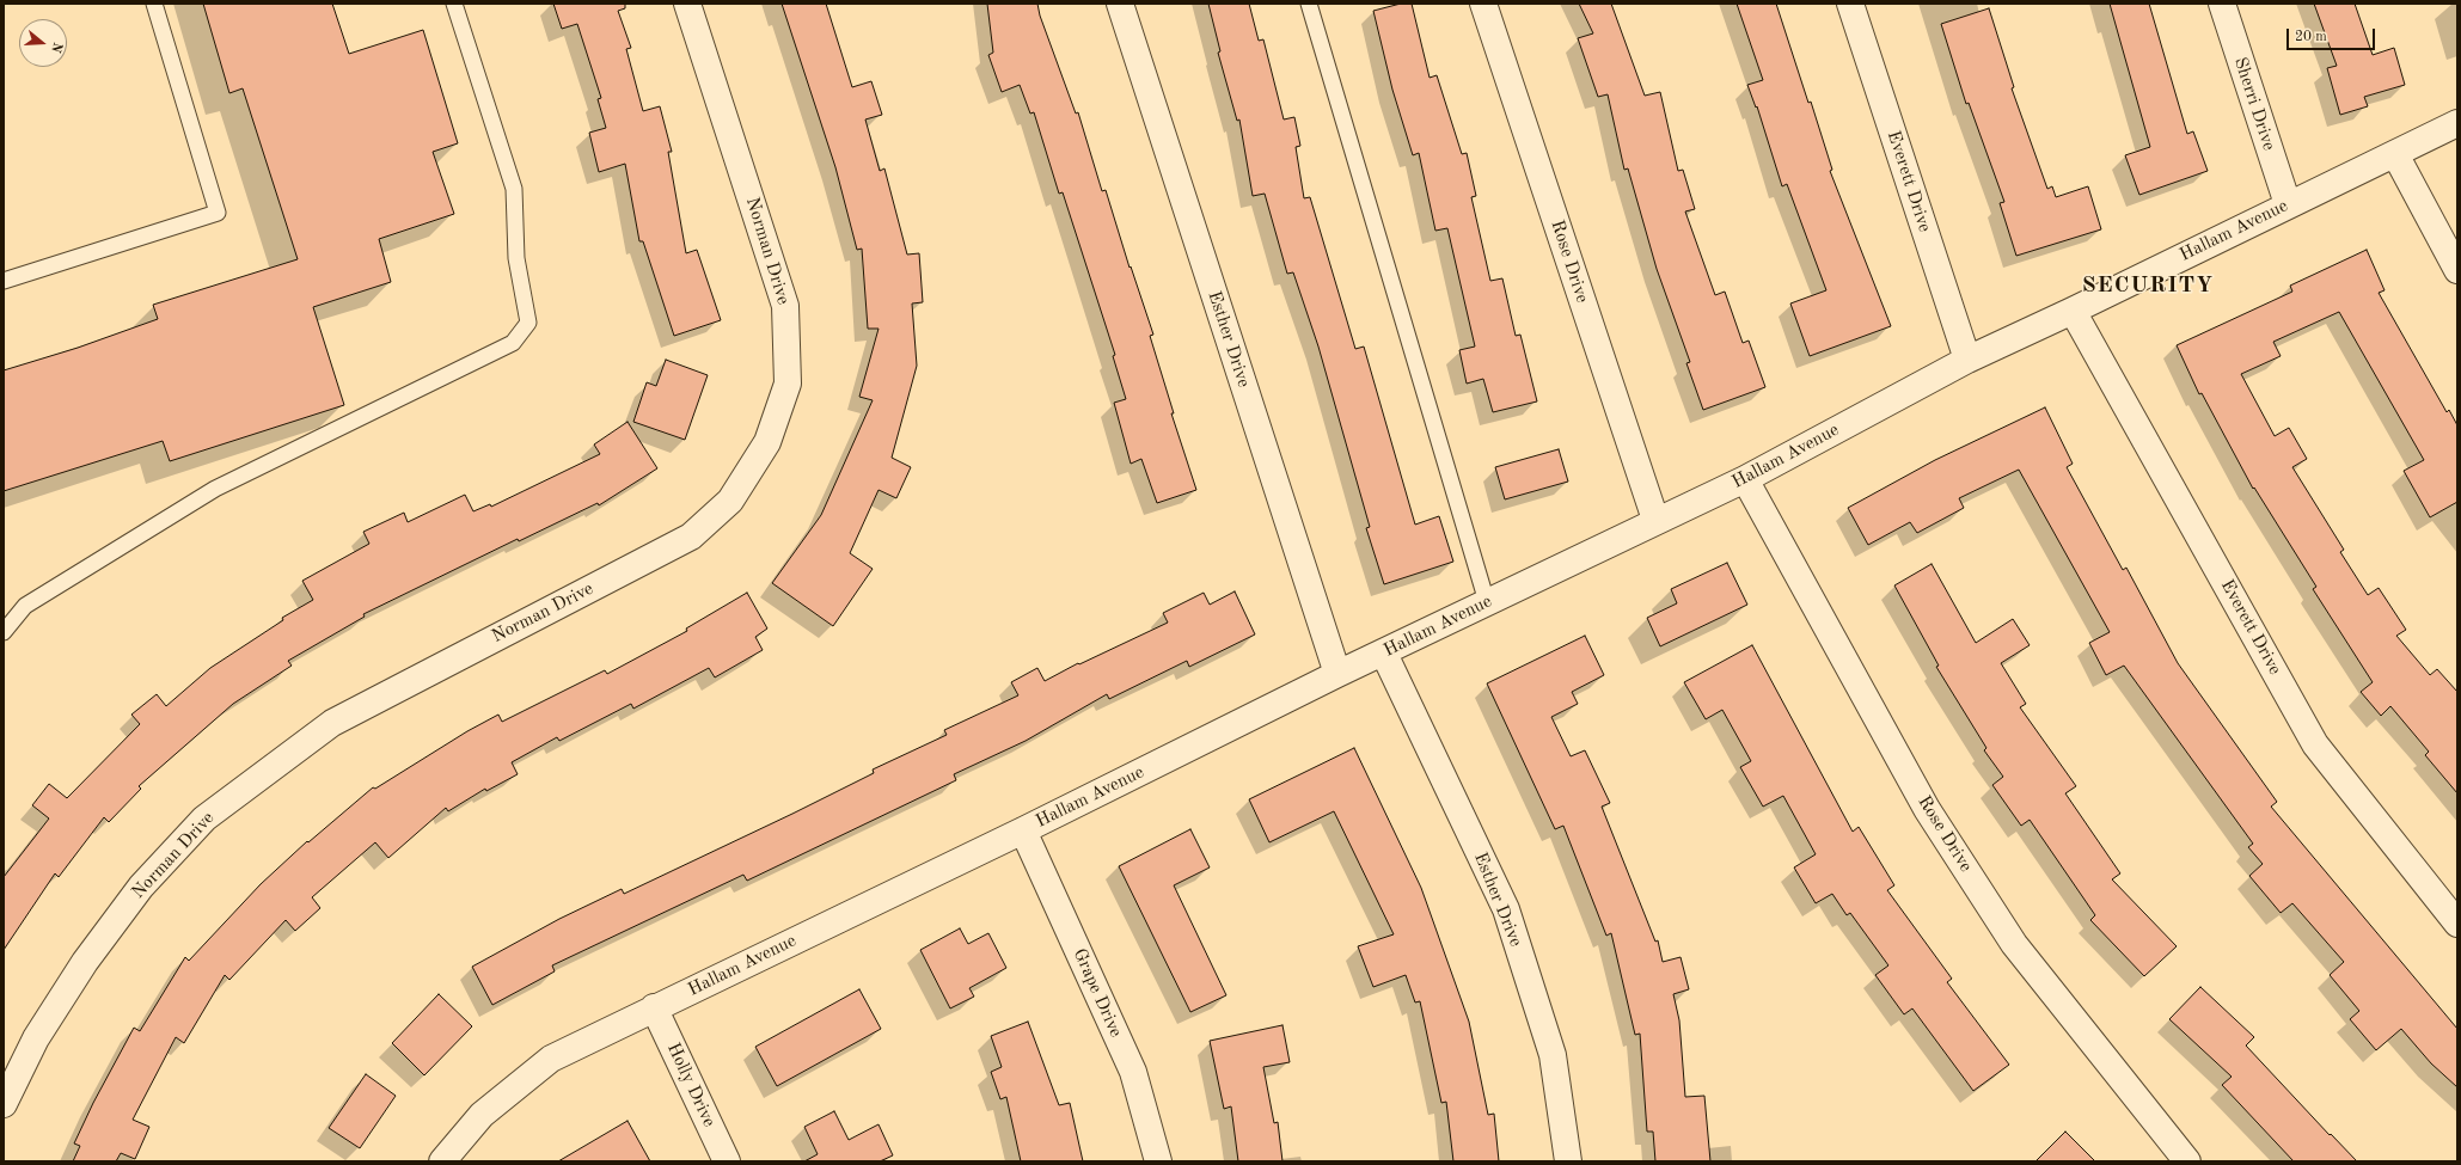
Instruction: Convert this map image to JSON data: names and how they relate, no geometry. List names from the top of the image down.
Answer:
{
  "streets": {
    "street": [
      "Sherri Drive",
      "Everett Drive",
      "Hallam Avenue",
      "Norman Drive",
      "Rose Drive",
      "Esther Drive",
      "Grape Drive",
      "Holly Drive"
    ]
  },
  "crossings": [
    ["Sherri Drive", "Hallam Avenue"],
    ["Everett Drive", "Hallam Avenue"],
    ["Hallam Avenue", "Rose Drive"],
    ["Hallam Avenue", "Esther Drive"],
    ["Hallam Avenue", "Grape Drive"],
    ["Hallam Avenue", "Holly Drive"]
  ],
  "districts": ["SECURITY"],
  "scale_bar": "20 m",
  "north": "right"
}
